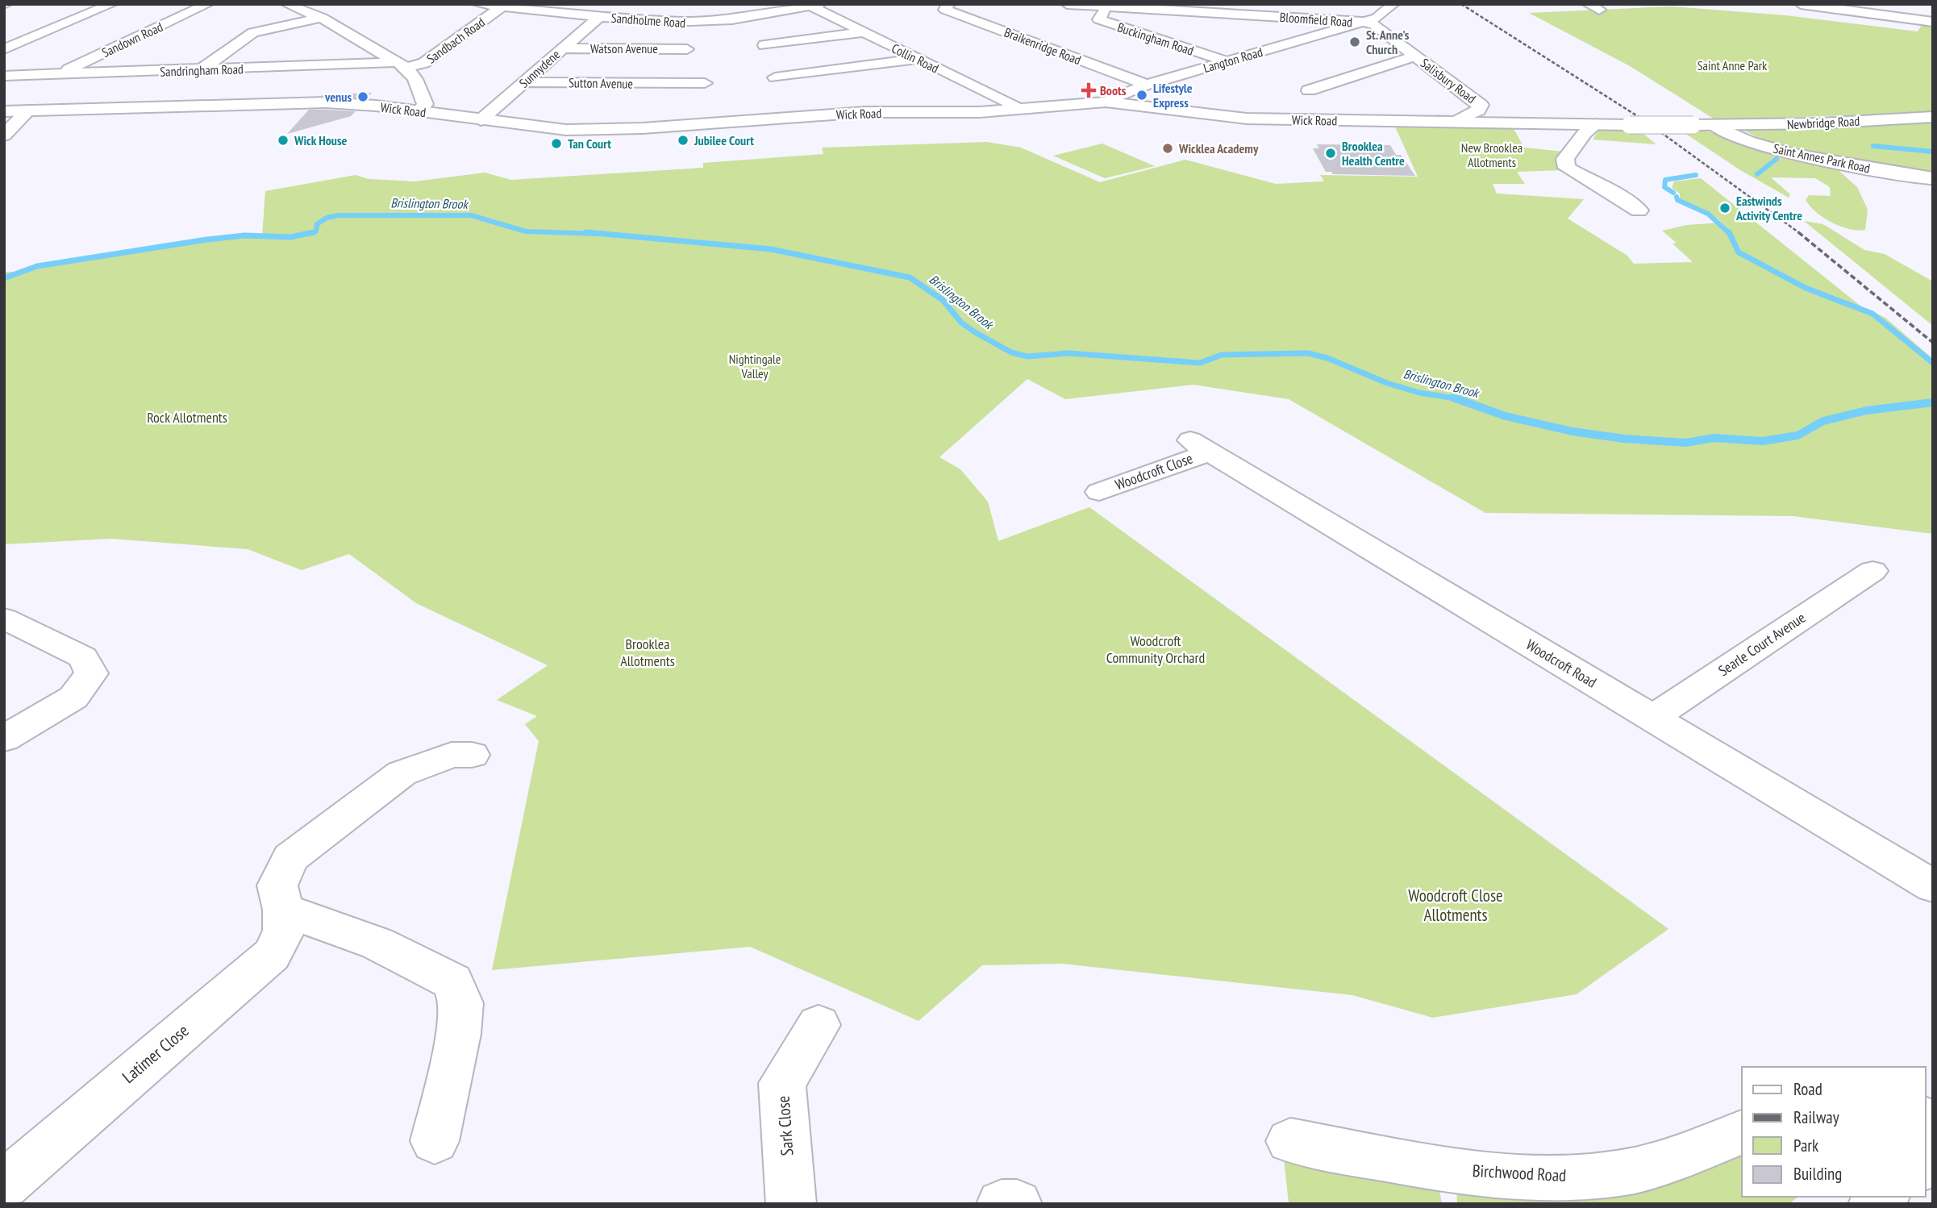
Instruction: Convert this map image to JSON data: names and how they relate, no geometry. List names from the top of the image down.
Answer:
{
  "streets": {
    "street": [
      "Bloomfield Road",
      "Sandholme Road",
      "Buckingham Road",
      "Sandown Road",
      "Sandbach Road",
      "Braikenridge Road",
      "Watson Avenue",
      "Collin Road",
      "Langton Road",
      "Sunnydene",
      "Sandringham Road",
      "Salisbury Road",
      "Sutton Avenue",
      "Wick Road",
      "Newbridge Road",
      "Saint Annes Park Road",
      "Woodcroft Close",
      "Searle Court Avenue",
      "Woodcroft Road",
      "Latimer Close",
      "Sark Close",
      "Birchwood Road"
    ]
  },
  "crossings": [
    ["Bloomfield Road", "Buckingham Road"],
    ["Bloomfield Road", "Langton Road"],
    ["Bloomfield Road", "Salisbury Road"],
    ["Sandholme Road", "Sandbach Road"],
    ["Sandholme Road", "Collin Road"],
    ["Sandholme Road", "Sunnydene"],
    ["Buckingham Road", "Langton Road"],
    ["Sandown Road", "Sandringham Road"],
    ["Sandbach Road", "Sandringham Road"],
    ["Braikenridge Road", "Langton Road"],
    ["Watson Avenue", "Sunnydene"],
    ["Collin Road", "Wick Road"],
    ["Langton Road", "Salisbury Road"],
    ["Langton Road", "Wick Road"],
    ["Sunnydene", "Sutton Avenue"],
    ["Sunnydene", "Wick Road"],
    ["Salisbury Road", "Wick Road"],
    ["Wick Road", "Newbridge Road"],
    ["Wick Road", "Saint Annes Park Road"],
    ["Newbridge Road", "Saint Annes Park Road"],
    ["Woodcroft Close", "Woodcroft Road"],
    ["Searle Court Avenue", "Woodcroft Road"]
  ],
  "water": ["Brislington Brook"],
  "parks": [
    "Saint Anne Park",
    "New Brooklea Allotments",
    "Nightingale Valley",
    "Rock Allotments",
    "Woodcroft Community Orchard",
    "Brooklea Allotments",
    "Woodcroft Close Allotments"
  ],
  "places": {
    "other": [
      "St. Anne's Church",
      "Lifestyle Express",
      "venus",
      "Wick House",
      "Jubilee Court",
      "Tan Court",
      "Wicklea Academy",
      "Brooklea Health Centre",
      "Eastwinds Activity Centre"
    ],
    "health": ["Boots"]
  },
  "legend": [
    "Road",
    "Railway",
    "Park",
    "Building"
  ]
}
